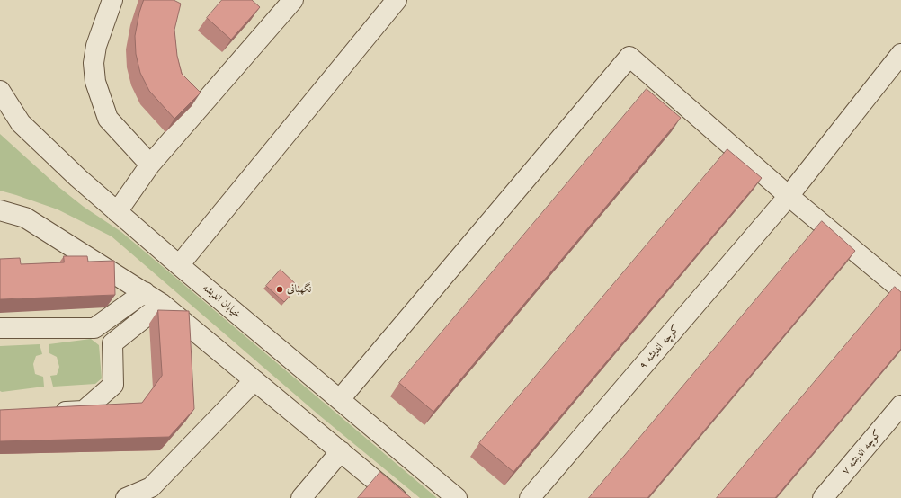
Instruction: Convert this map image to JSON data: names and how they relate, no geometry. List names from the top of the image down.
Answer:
{
  "streets": {
    "street": ["خیابان اندیشه", "کوچه اندیشه ۹", "کوچه اندیشه ۷"]
  },
  "places": ["نگهبانی"]
}
